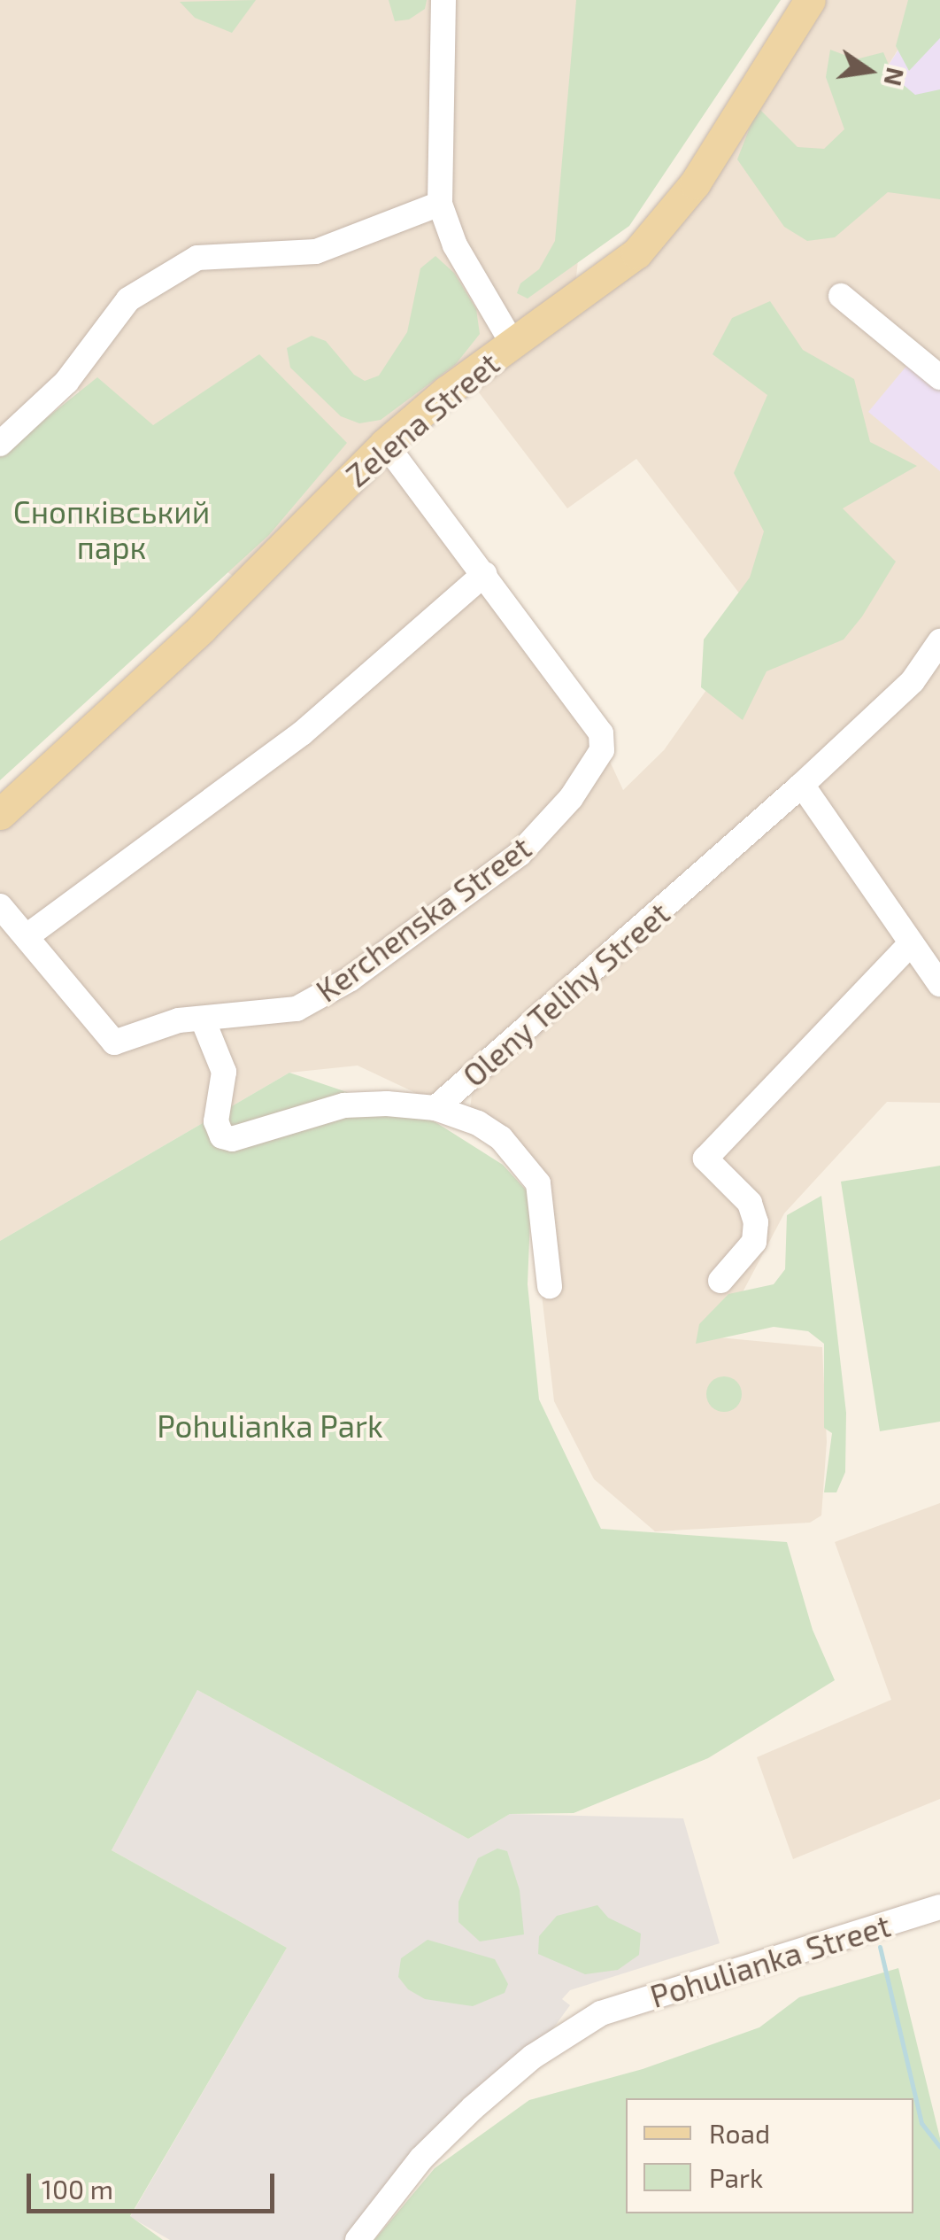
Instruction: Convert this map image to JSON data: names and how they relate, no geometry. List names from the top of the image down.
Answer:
{
  "streets": {
    "main road": ["Zelena Street"],
    "street": ["Kerchenska Street", "Oleny Telihy Street", "Pohulianka Street"]
  },
  "crossings": [
    ["Zelena Street", "Kerchenska Street"],
    ["Kerchenska Street", "Oleny Telihy Street"]
  ],
  "parks": ["Снопківський парк", "Pohulianka Park"],
  "legend": ["Road", "Park"],
  "scale_bar": "100 m",
  "north": "right"
}
